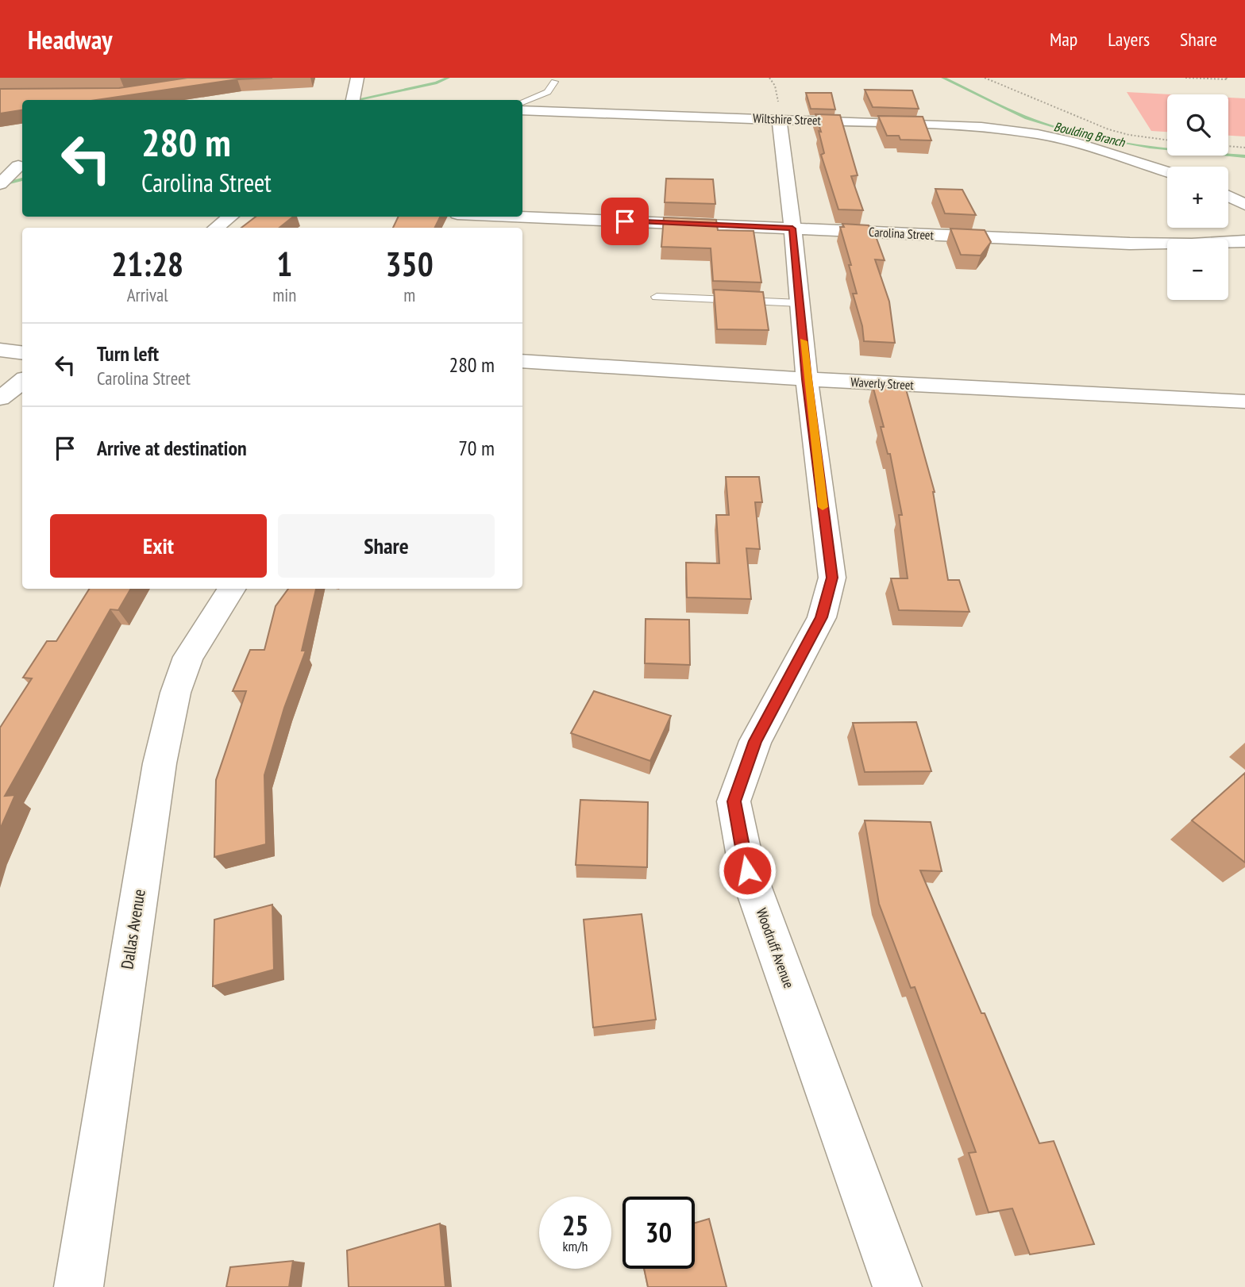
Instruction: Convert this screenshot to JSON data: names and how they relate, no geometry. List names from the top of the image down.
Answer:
{
  "streets": {
    "street": [
      "Wiltshire Street",
      "Carolina Street",
      "Waverly Street",
      "Dallas Avenue",
      "Woodruff Avenue"
    ]
  },
  "crossings": [
    ["Wiltshire Street", "Woodruff Avenue"],
    ["Carolina Street", "Woodruff Avenue"],
    ["Waverly Street", "Woodruff Avenue"]
  ],
  "water": ["Boulding Branch"],
  "page": {
    "header": "Headway",
    "nav": ["Map", "Layers", "Share"],
    "map_buttons": ["+", "−"],
    "turn": ["280 m", "Carolina Street"],
    "eta": [
      "21:28",
      "Arrival",
      "1",
      "min",
      "350",
      "m"
    ],
    "list": [
      {
        "name": "Turn left",
        "note": "Carolina Street",
        "value": "280 m"
      },
      {
        "name": "Arrive at destination",
        "value": "70 m"
      }
    ],
    "buttons": ["Exit", "Share"],
    "speed": "25 km/h",
    "limit": "30"
  }
}
